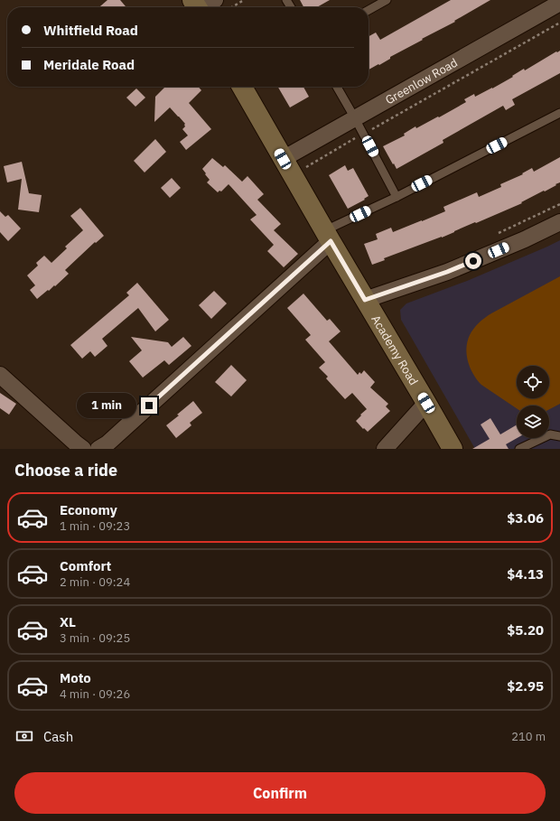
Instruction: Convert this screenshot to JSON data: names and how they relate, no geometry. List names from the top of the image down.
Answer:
{
  "streets": {
    "main road": ["Academy Road"],
    "street": ["Greenlow Road"]
  },
  "crossings": [
    ["Greenlow Road", "Academy Road"]
  ],
  "page": {
    "banner": ["Whitfield Road", "Meridale Road"],
    "bubble": "1 min",
    "heading": "Choose a ride",
    "list": [
      {
        "name": "Economy",
        "note": "1 min · 09:23",
        "value": "$3.06"
      },
      {
        "name": "Comfort",
        "note": "2 min · 09:24",
        "value": "$4.13"
      },
      {
        "name": "XL",
        "note": "3 min · 09:25",
        "value": "$5.20"
      },
      {
        "name": "Moto",
        "note": "4 min · 09:26",
        "value": "$2.95"
      }
    ],
    "pay": ["Cash", "210 m"],
    "buttons": "Confirm"
  }
}
